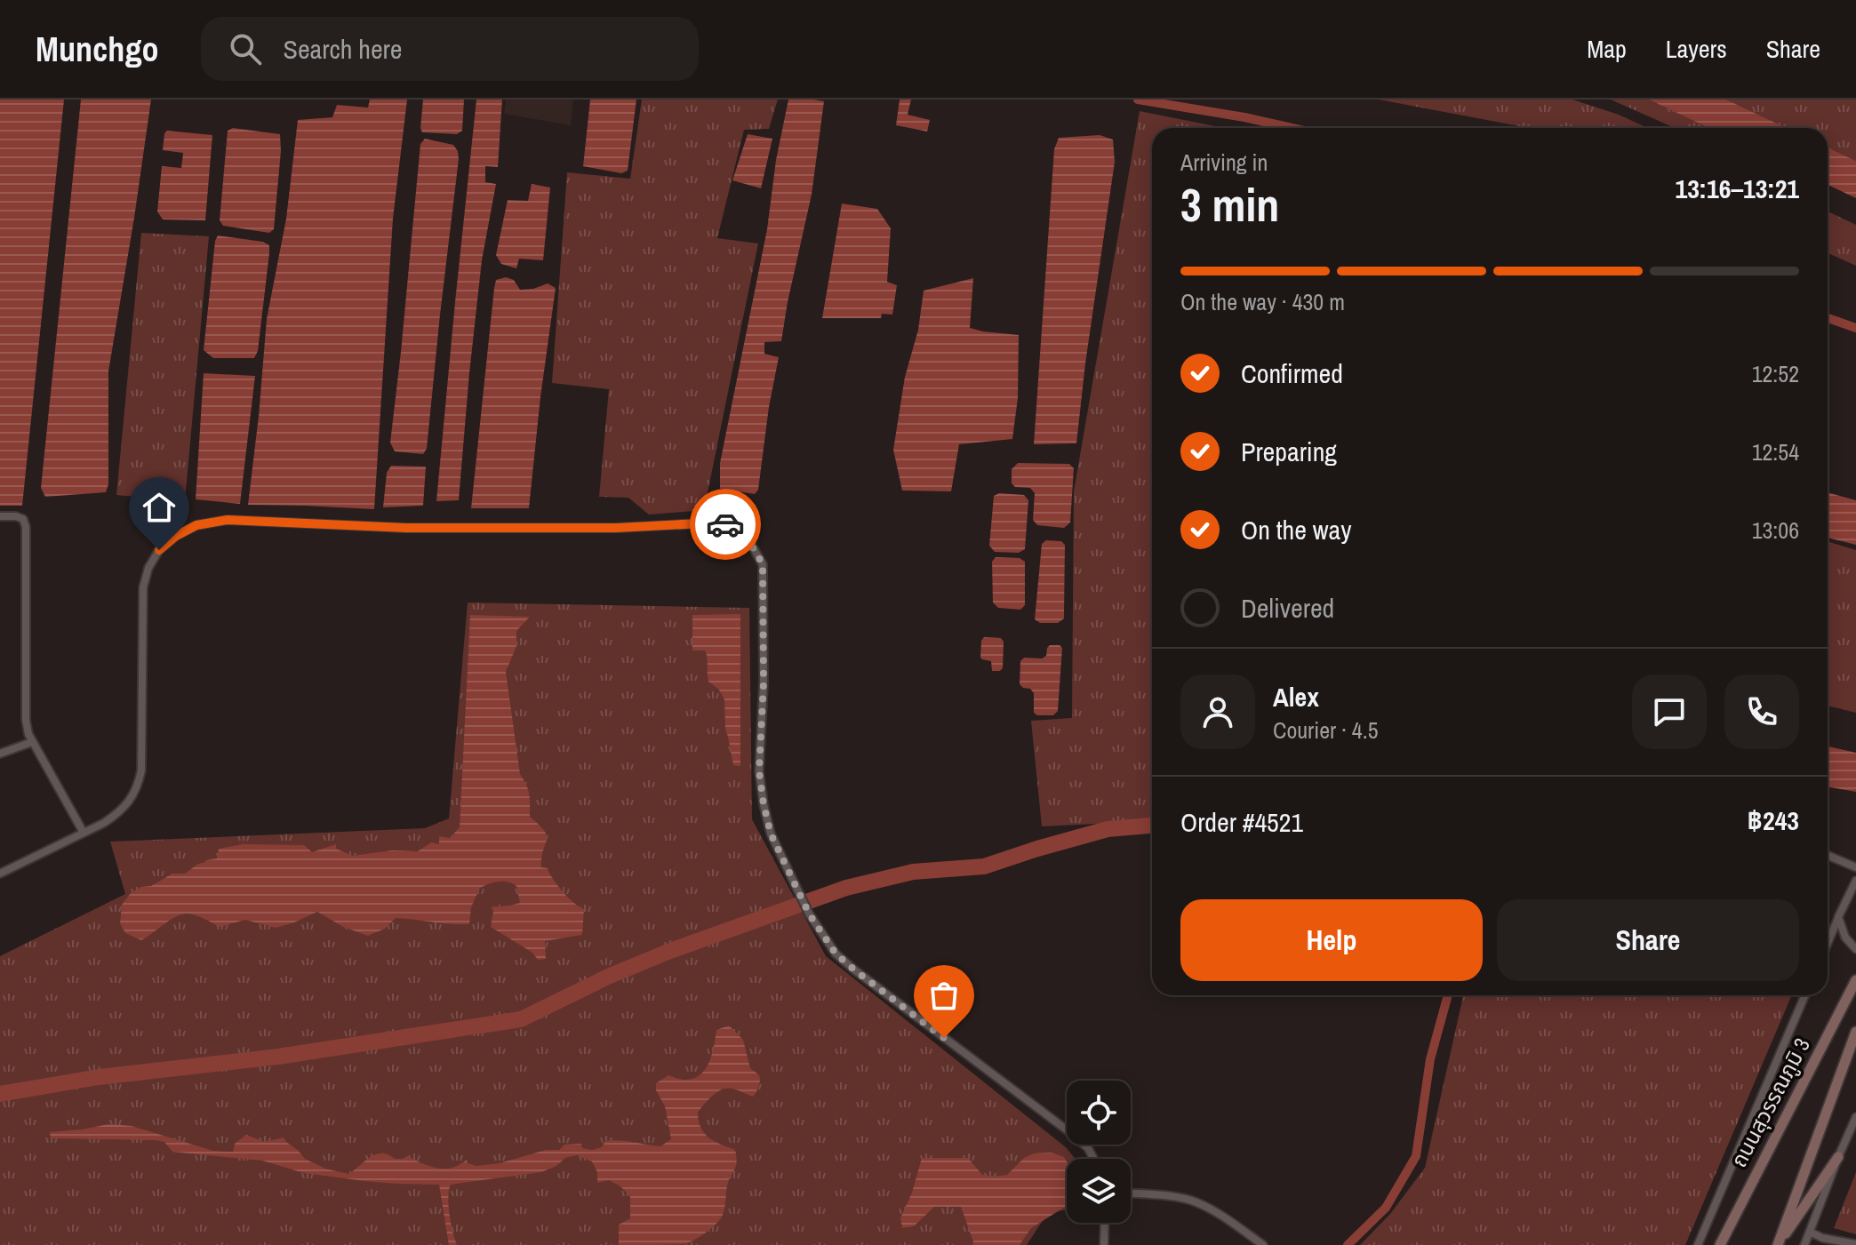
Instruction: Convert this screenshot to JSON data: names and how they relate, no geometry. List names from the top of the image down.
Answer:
{
  "streets": {
    "main road": ["ถนนสุวรรณภูมิ 3"]
  },
  "page": {
    "header": "Munchgo",
    "search": "Search here",
    "nav": ["Map", "Layers", "Share"],
    "heading": ["3 min", "Arriving in", "13:16–13:21"],
    "panel": [
      "Alex",
      "Courier · 4.5",
      "Order #4521",
      "฿243"
    ],
    "bar": "On the way · 430 m",
    "list": [
      ["Confirmed", "12:52"],
      ["Preparing", "12:54"],
      ["On the way", "13:06"],
      "Delivered"
    ],
    "buttons": ["Help", "Share"]
  }
}
